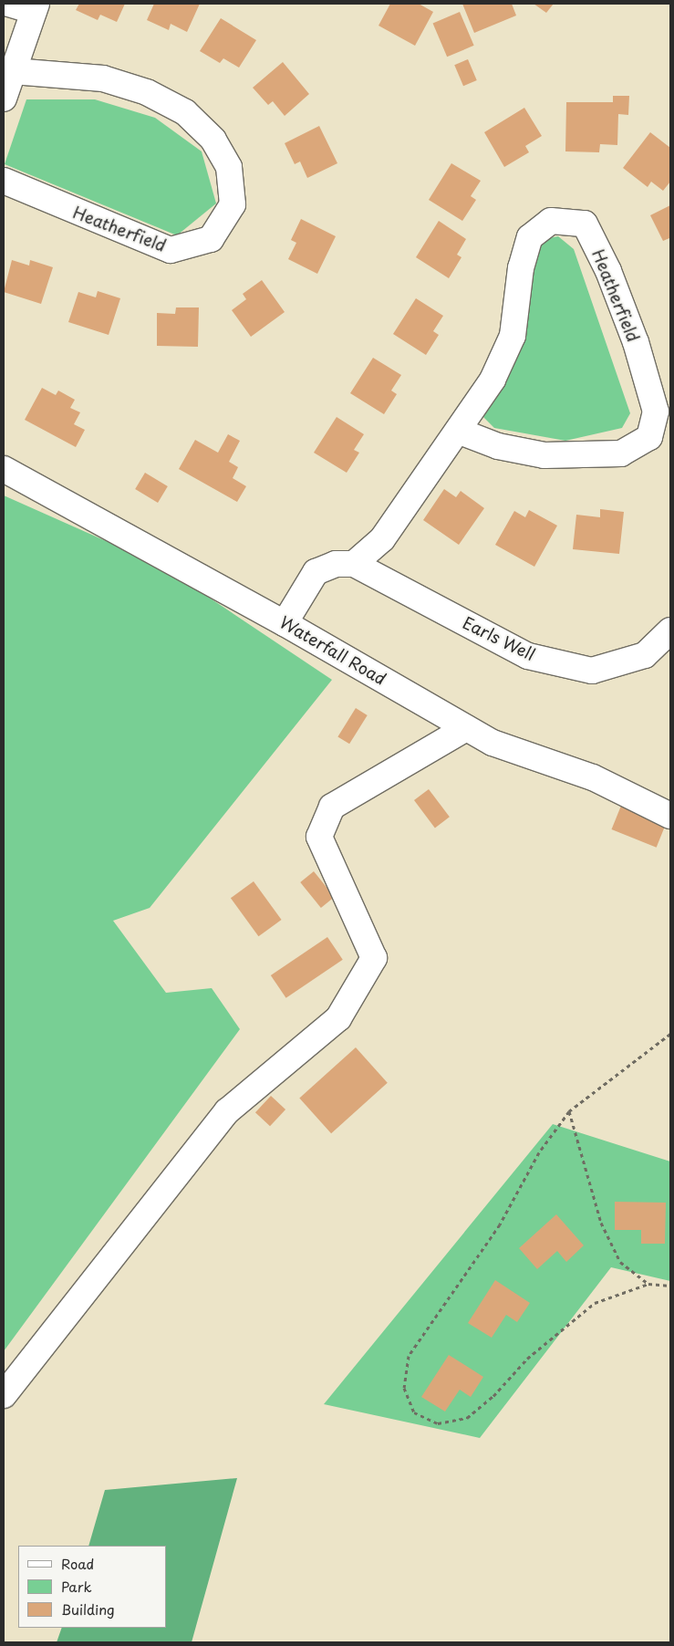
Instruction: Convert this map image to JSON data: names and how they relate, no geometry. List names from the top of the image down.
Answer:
{
  "streets": {
    "street": ["Heatherfield", "Earls Well", "Waterfall Road"]
  },
  "crossings": [
    ["Heatherfield", "Earls Well"]
  ],
  "legend": ["Road", "Park", "Building"]
}
